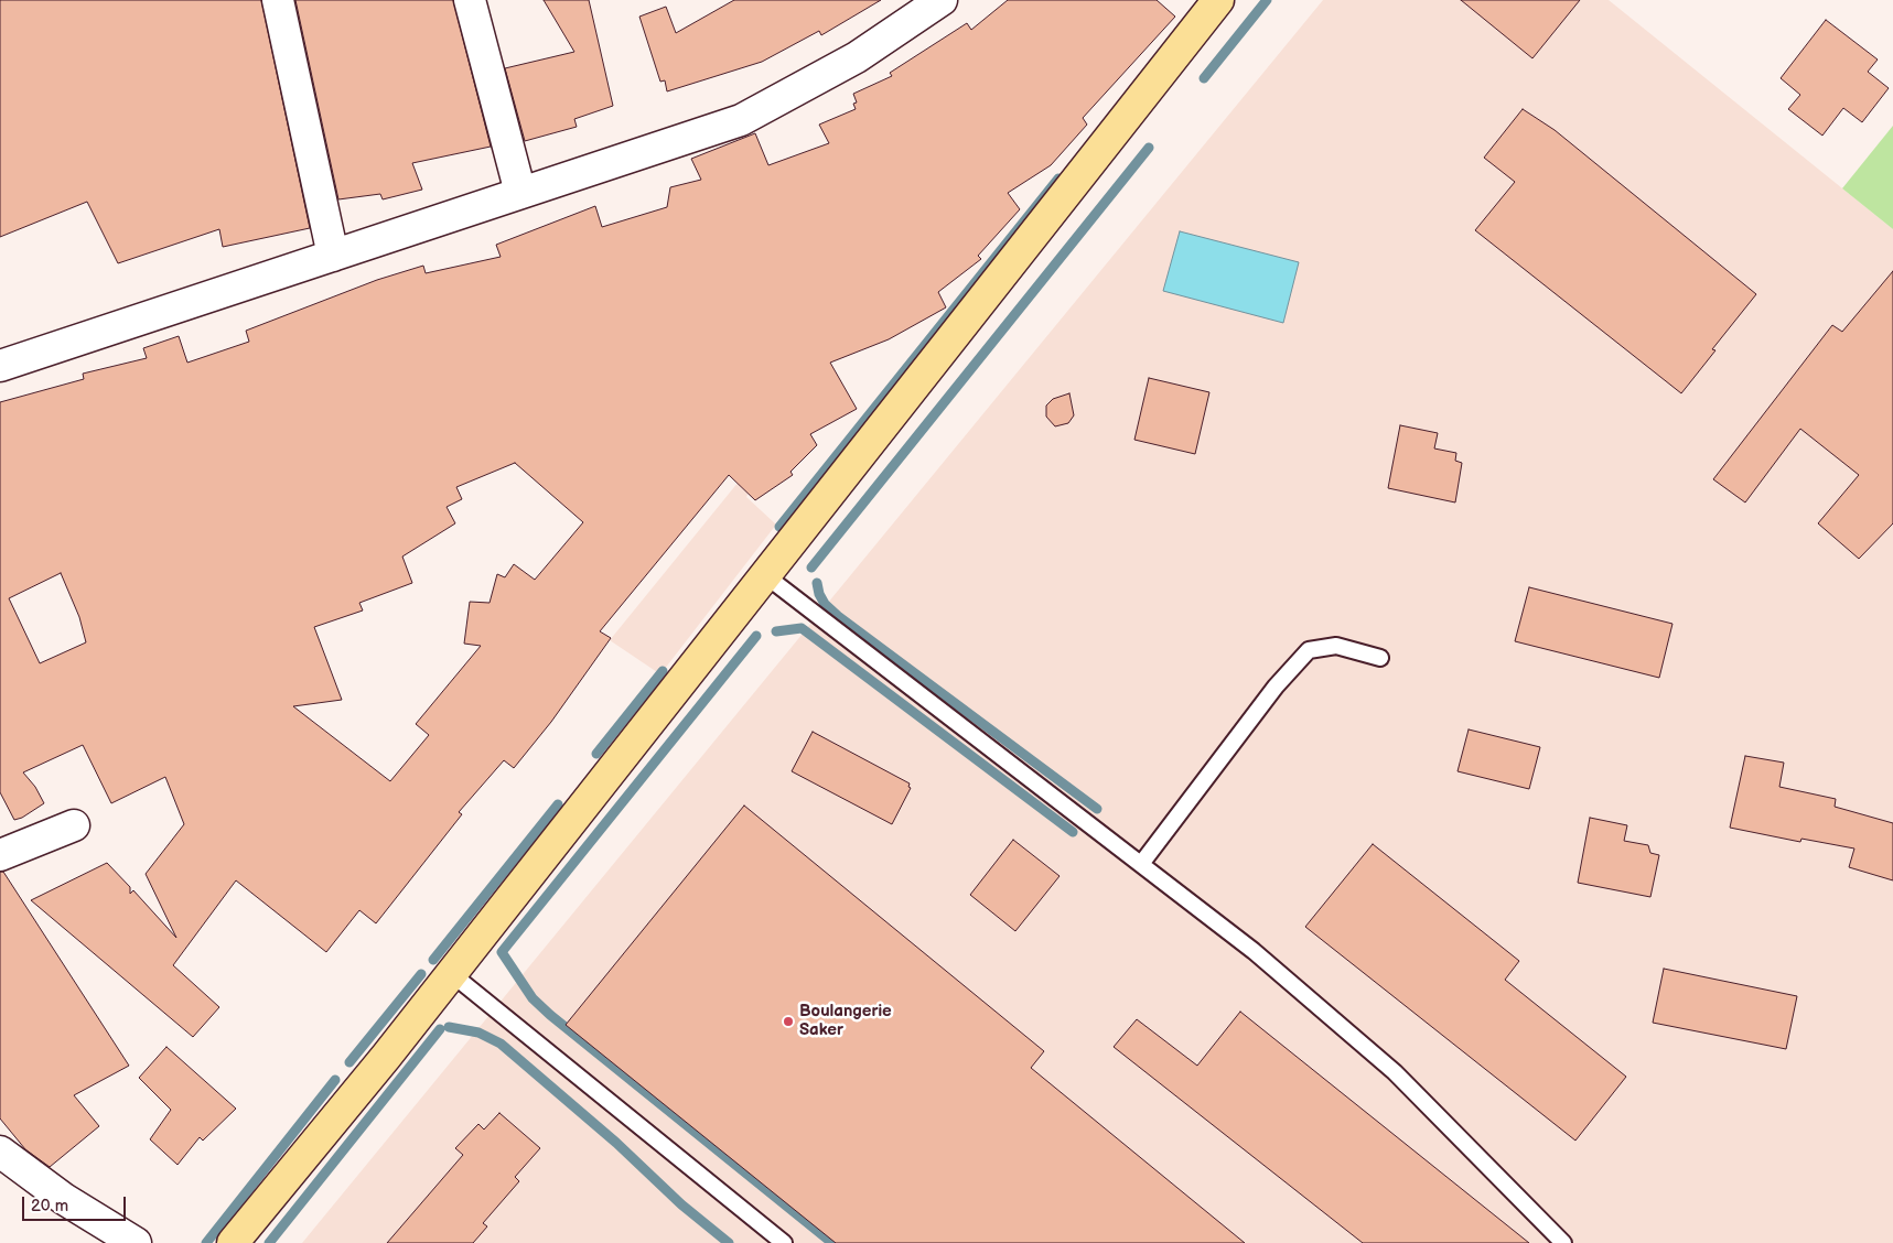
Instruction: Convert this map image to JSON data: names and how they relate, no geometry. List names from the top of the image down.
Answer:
{
  "places": ["Boulangerie Saker"],
  "scale_bar": "20 m"
}
